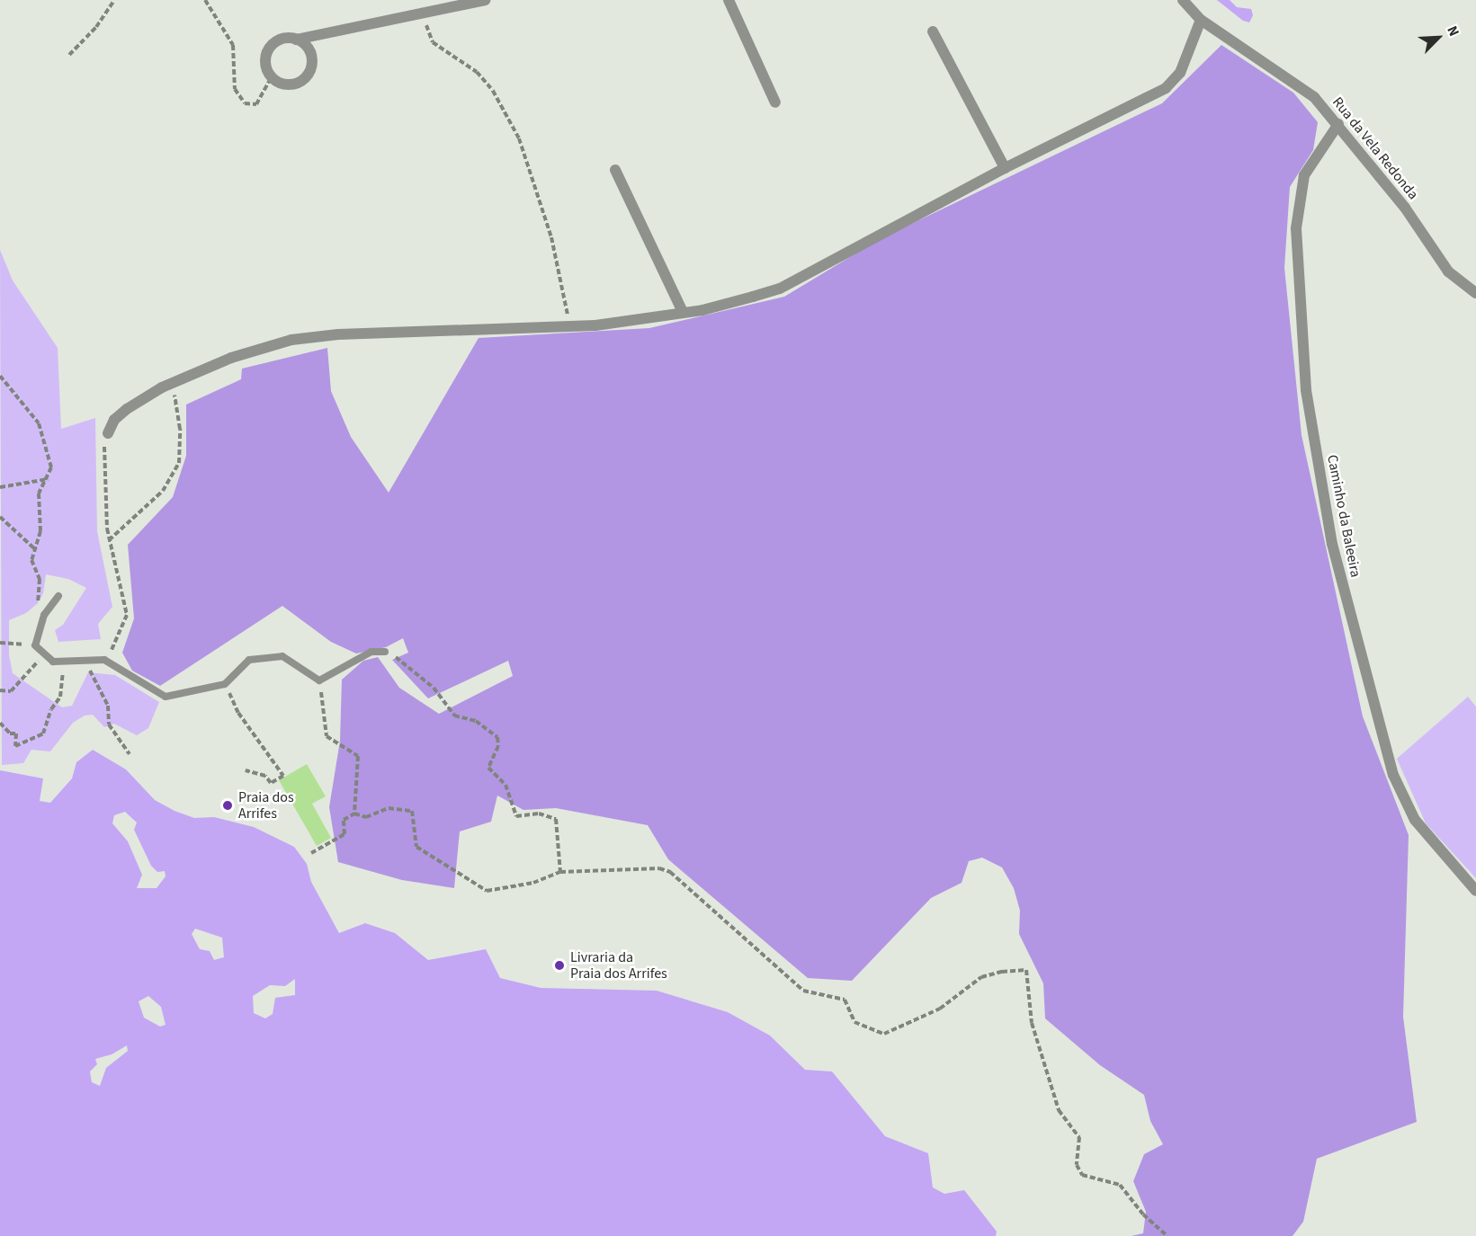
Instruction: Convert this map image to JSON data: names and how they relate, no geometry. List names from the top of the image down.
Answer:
{
  "streets": {
    "street": ["Rua da Vela Redonda", "Caminho da Baleeira"]
  },
  "crossings": [
    ["Rua da Vela Redonda", "Caminho da Baleeira"]
  ],
  "places": ["Praia dos Arrifes", "Livraria da Praia dos Arrifes"],
  "north": "top right"
}
